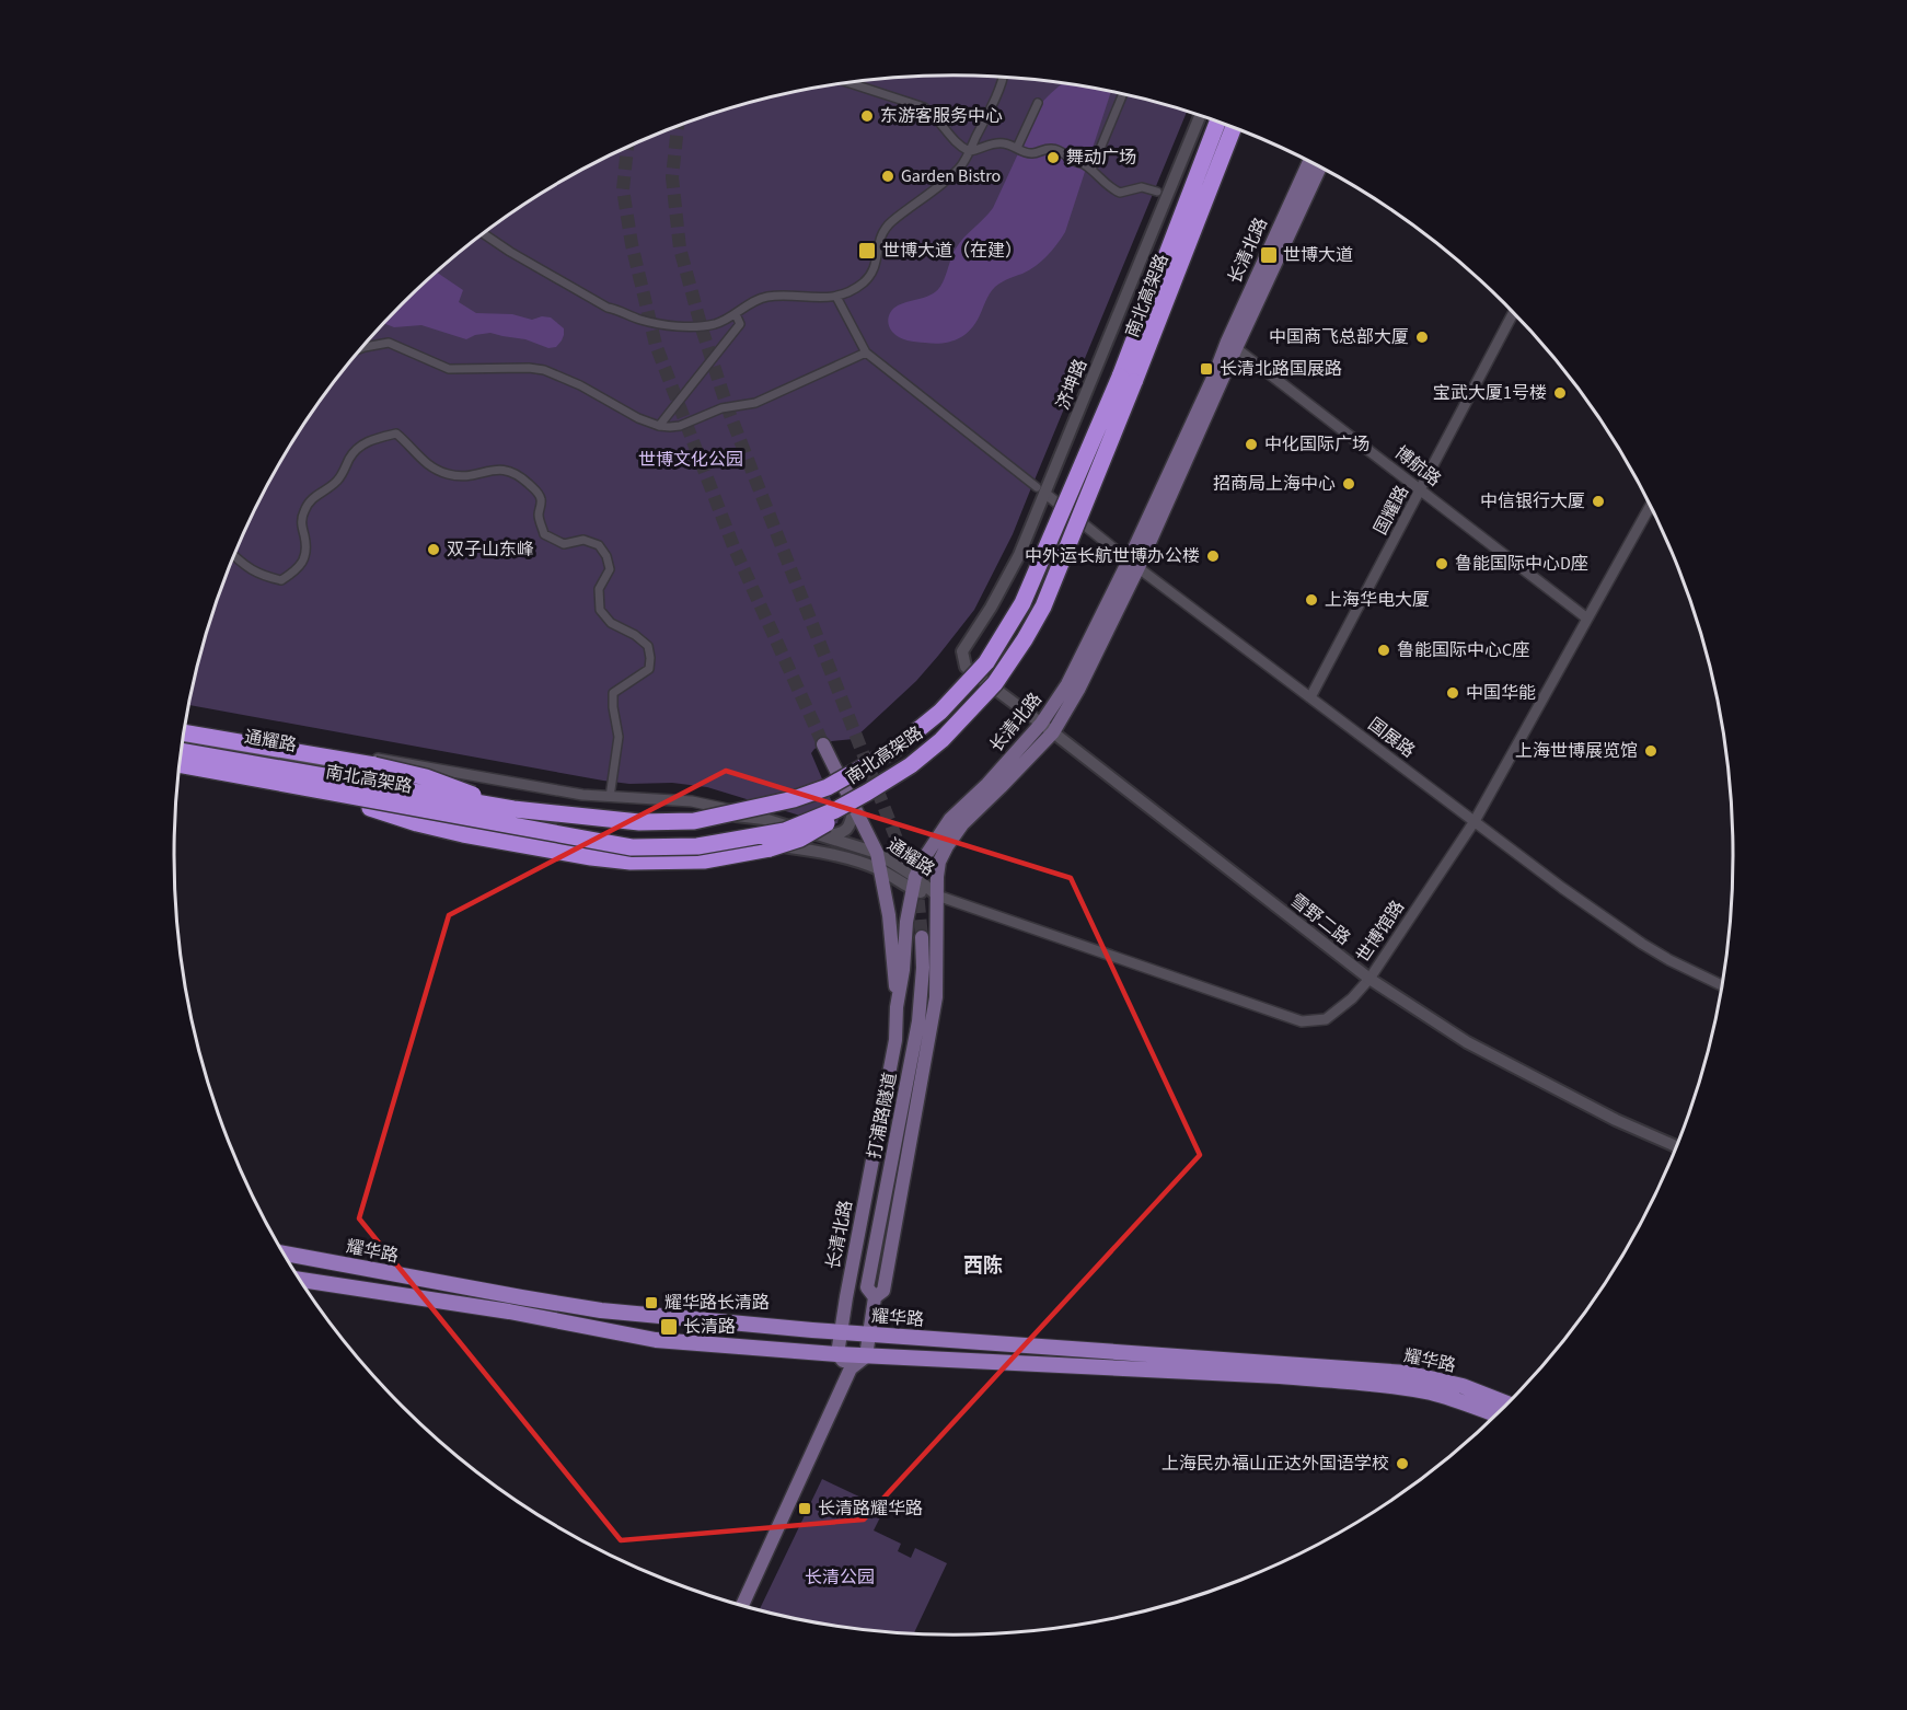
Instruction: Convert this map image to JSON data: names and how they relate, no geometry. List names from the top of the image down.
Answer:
{
  "streets": {
    "highway": ["南北高架路"],
    "main road": ["长清北路", "打浦路隧道", "耀华路"],
    "street": [
      "济坤路",
      "博航路",
      "国耀路",
      "国展路",
      "通耀路",
      "雪野二路",
      "世博馆路"
    ]
  },
  "crossings": [
    ["长清北路", "博航路"],
    ["长清北路", "国展路"],
    ["长清北路", "通耀路"],
    ["长清北路", "雪野二路"],
    ["长清北路", "世博馆路"],
    ["长清北路", "打浦路隧道"],
    ["长清北路", "耀华路"],
    ["济坤路", "国展路"],
    ["济坤路", "雪野二路"],
    ["博航路", "国耀路"],
    ["博航路", "世博馆路"],
    ["国耀路", "国展路"],
    ["国展路", "世博馆路"],
    ["通耀路", "世博馆路"],
    ["雪野二路", "世博馆路"]
  ],
  "districts": ["西陈"],
  "parks": ["世博文化公园", "长清公园"],
  "places": {
    "other": [
      "东游客服务中心",
      "舞动广场",
      "Garden Bistro",
      "中国商飞总部大厦",
      "宝武大厦1号楼",
      "中化国际广场",
      "招商局上海中心",
      "中信银行大厦",
      "双子山东峰",
      "中外运长航世博办公楼",
      "鲁能国际中心D座",
      "上海华电大厦",
      "鲁能国际中心C座",
      "中国华能",
      "上海世博展览馆",
      "上海民办福山正达外国语学校"
    ],
    "transit": [
      "世博大道（在建）",
      "世博大道",
      "长清北路国展路",
      "耀华路长清路",
      "长清路",
      "长清路耀华路"
    ]
  }
}
